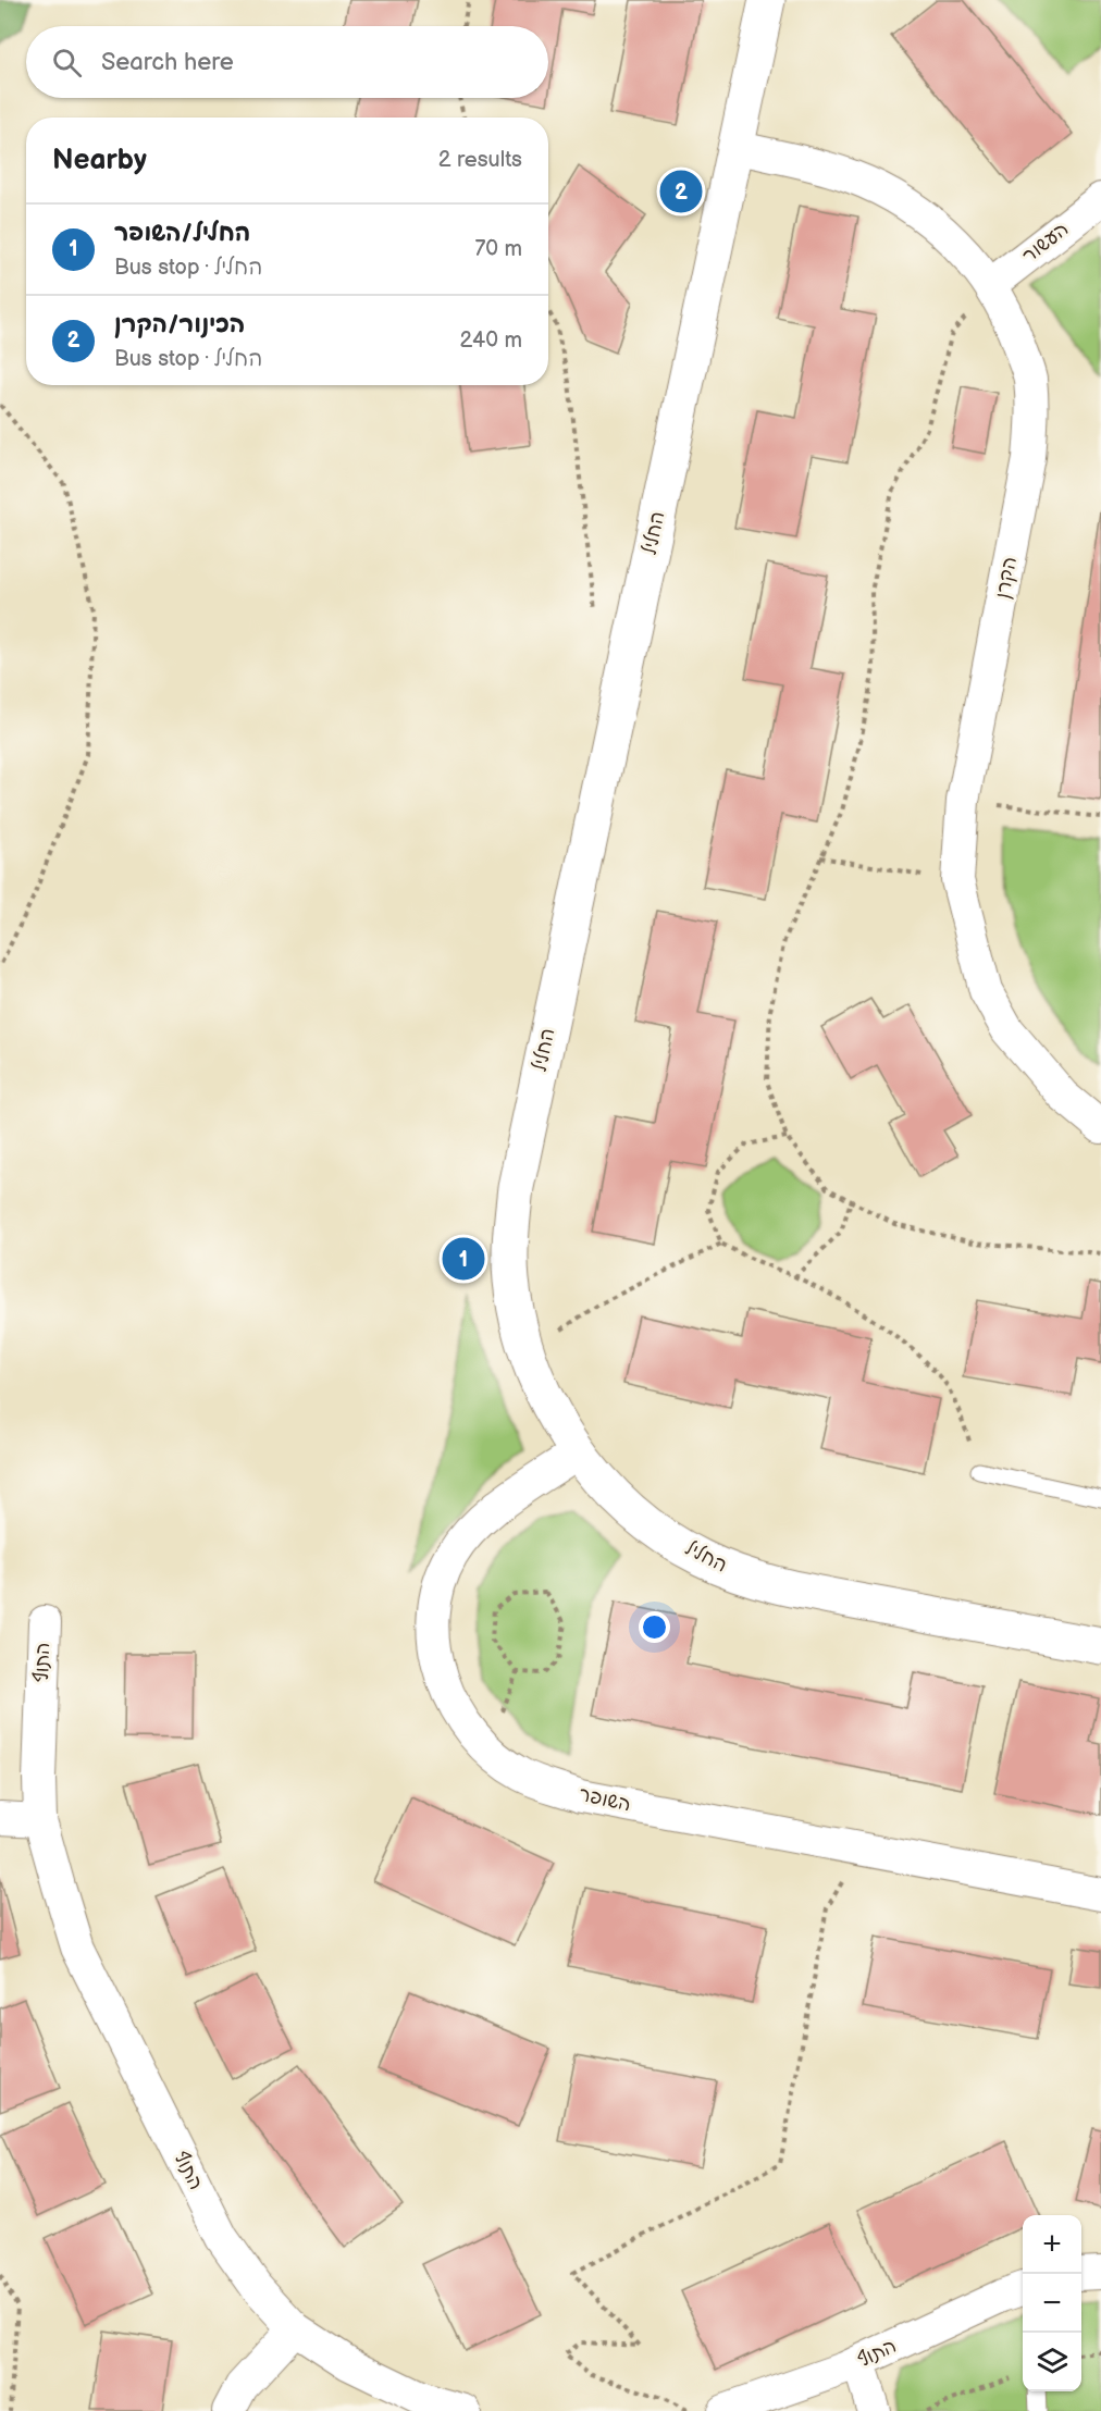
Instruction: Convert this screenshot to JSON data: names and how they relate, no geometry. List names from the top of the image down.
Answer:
{
  "streets": {
    "street": [
      "העשור",
      "החליל",
      "הקרן",
      "התוף",
      "השופר"
    ]
  },
  "crossings": [
    ["העשור", "הקרן"],
    ["החליל", "הקרן"],
    ["החליל", "השופר"]
  ],
  "page": {
    "search": "Search here",
    "heading": ["Nearby", "2 results"],
    "pins": ["2", "1"],
    "list": [
      {
        "mark": "1",
        "name": "החליל/השופר",
        "note": "Bus stop · החליל",
        "value": "70 m"
      },
      {
        "mark": "2",
        "name": "הכינור/הקרן",
        "note": "Bus stop · החליל",
        "value": "240 m"
      }
    ],
    "map_buttons": ["+", "−"]
  }
}
